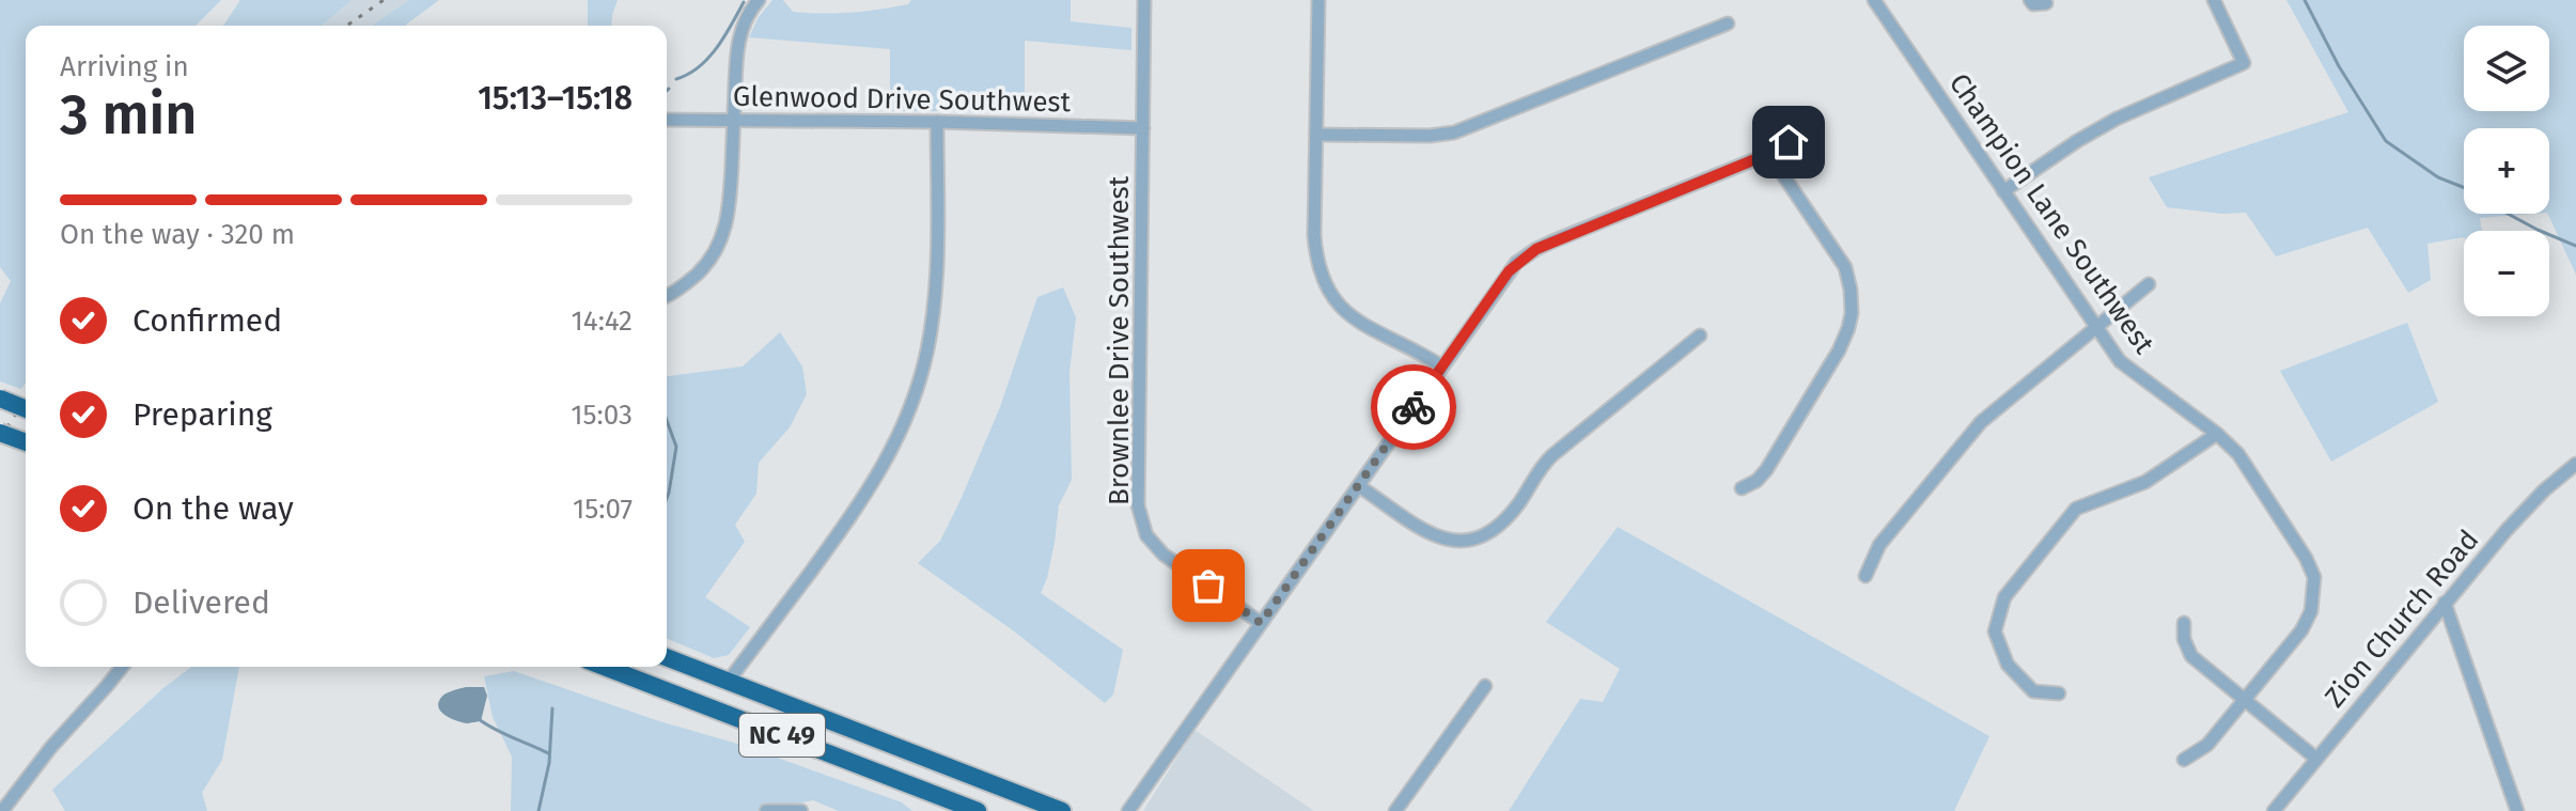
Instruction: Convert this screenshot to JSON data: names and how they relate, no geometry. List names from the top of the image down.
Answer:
{
  "streets": {
    "highway": ["NC 49"],
    "street": [
      "Glenwood Drive Southwest",
      "Champion Lane Southwest",
      "Brownlee Drive Southwest",
      "Zion Church Road"
    ]
  },
  "crossings": [
    ["Glenwood Drive Southwest", "Brownlee Drive Southwest"]
  ],
  "page": {
    "map_buttons": ["+", "−"],
    "heading": ["3 min", "Arriving in", "15:13–15:18"],
    "bar": "On the way · 320 m",
    "list": [
      ["Confirmed", "14:42"],
      ["Preparing", "15:03"],
      ["On the way", "15:07"],
      "Delivered"
    ]
  }
}
